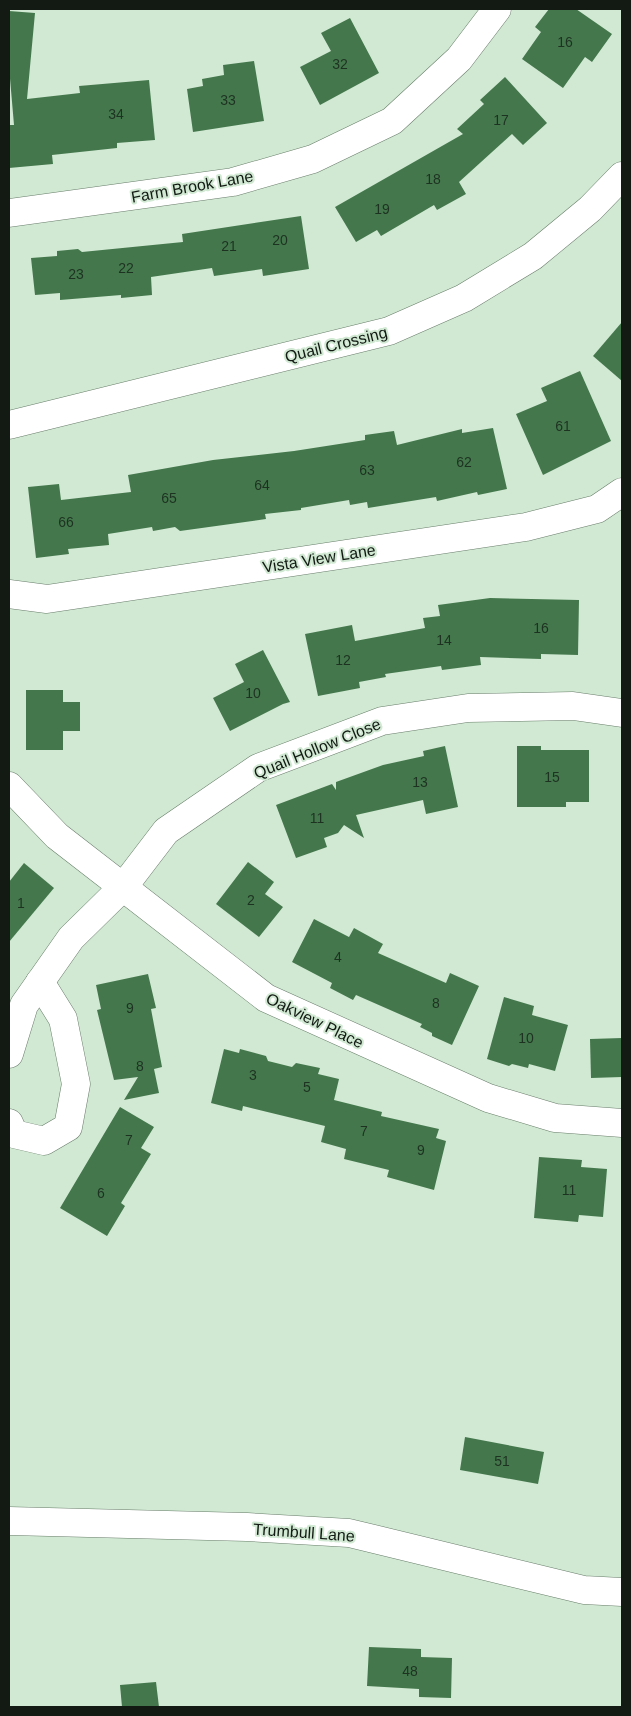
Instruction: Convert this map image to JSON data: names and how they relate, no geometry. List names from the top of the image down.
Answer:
{
  "streets": {
    "street": [
      "Farm Brook Lane",
      "Quail Crossing",
      "Vista View Lane",
      "Quail Hollow Close",
      "Oakview Place",
      "Trumbull Lane"
    ]
  },
  "crossings": [
    ["Quail Hollow Close", "Oakview Place"]
  ],
  "house_numbers": [
    "16",
    "32",
    "33",
    "34",
    "17",
    "18",
    "19",
    "20",
    "21",
    "22",
    "23",
    "61",
    "62",
    "63",
    "64",
    "65",
    "66",
    "16",
    "14",
    "12",
    "10",
    "15",
    "13",
    "11",
    "2",
    "1",
    "4",
    "8",
    "9",
    "10",
    "8",
    "3",
    "5",
    "7",
    "7",
    "9",
    "11",
    "6",
    "51",
    "48"
  ]
}
